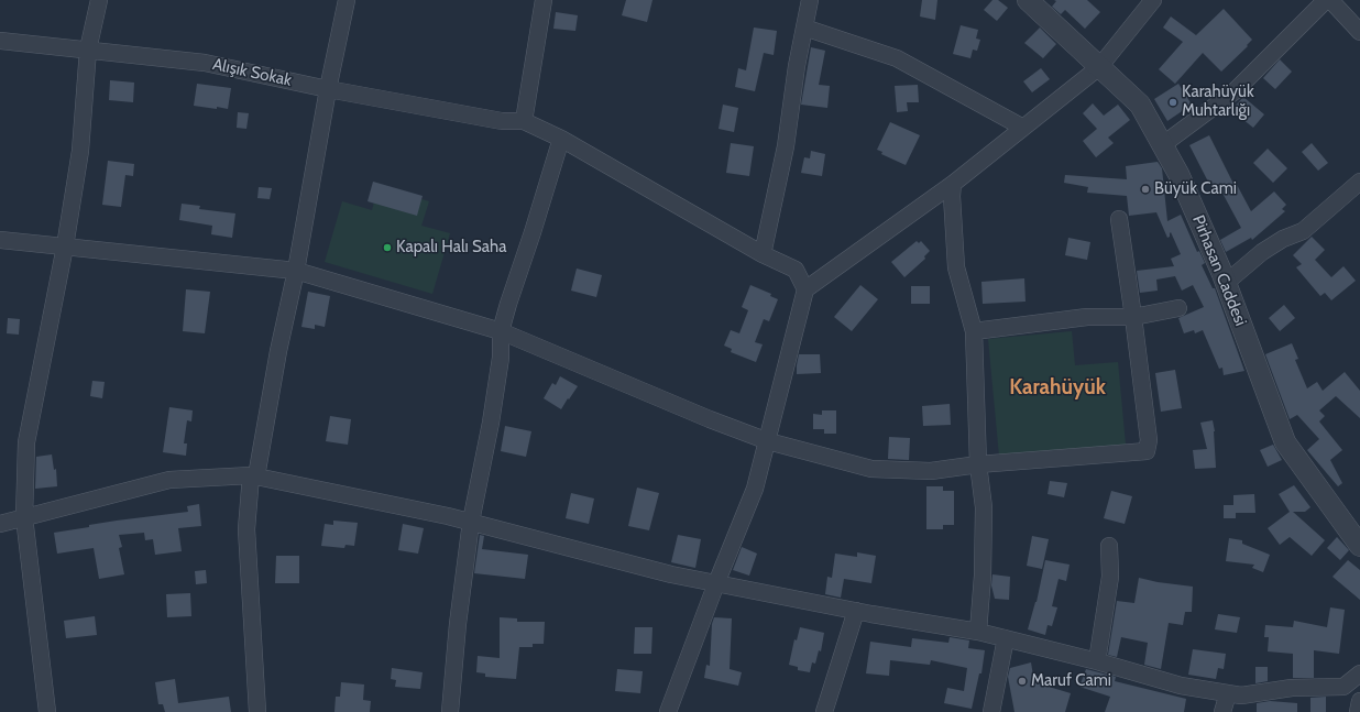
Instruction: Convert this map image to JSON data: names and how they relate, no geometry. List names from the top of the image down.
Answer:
{
  "streets": {
    "street": ["Alışık Sokak", "Pirhasan Caddesi"]
  },
  "districts": ["Karahüyük"],
  "places": [
    "Karahüyük Muhtarlığı",
    "Büyük Cami",
    "Kapalı Halı Saha",
    "Maruf Cami"
  ]
}
